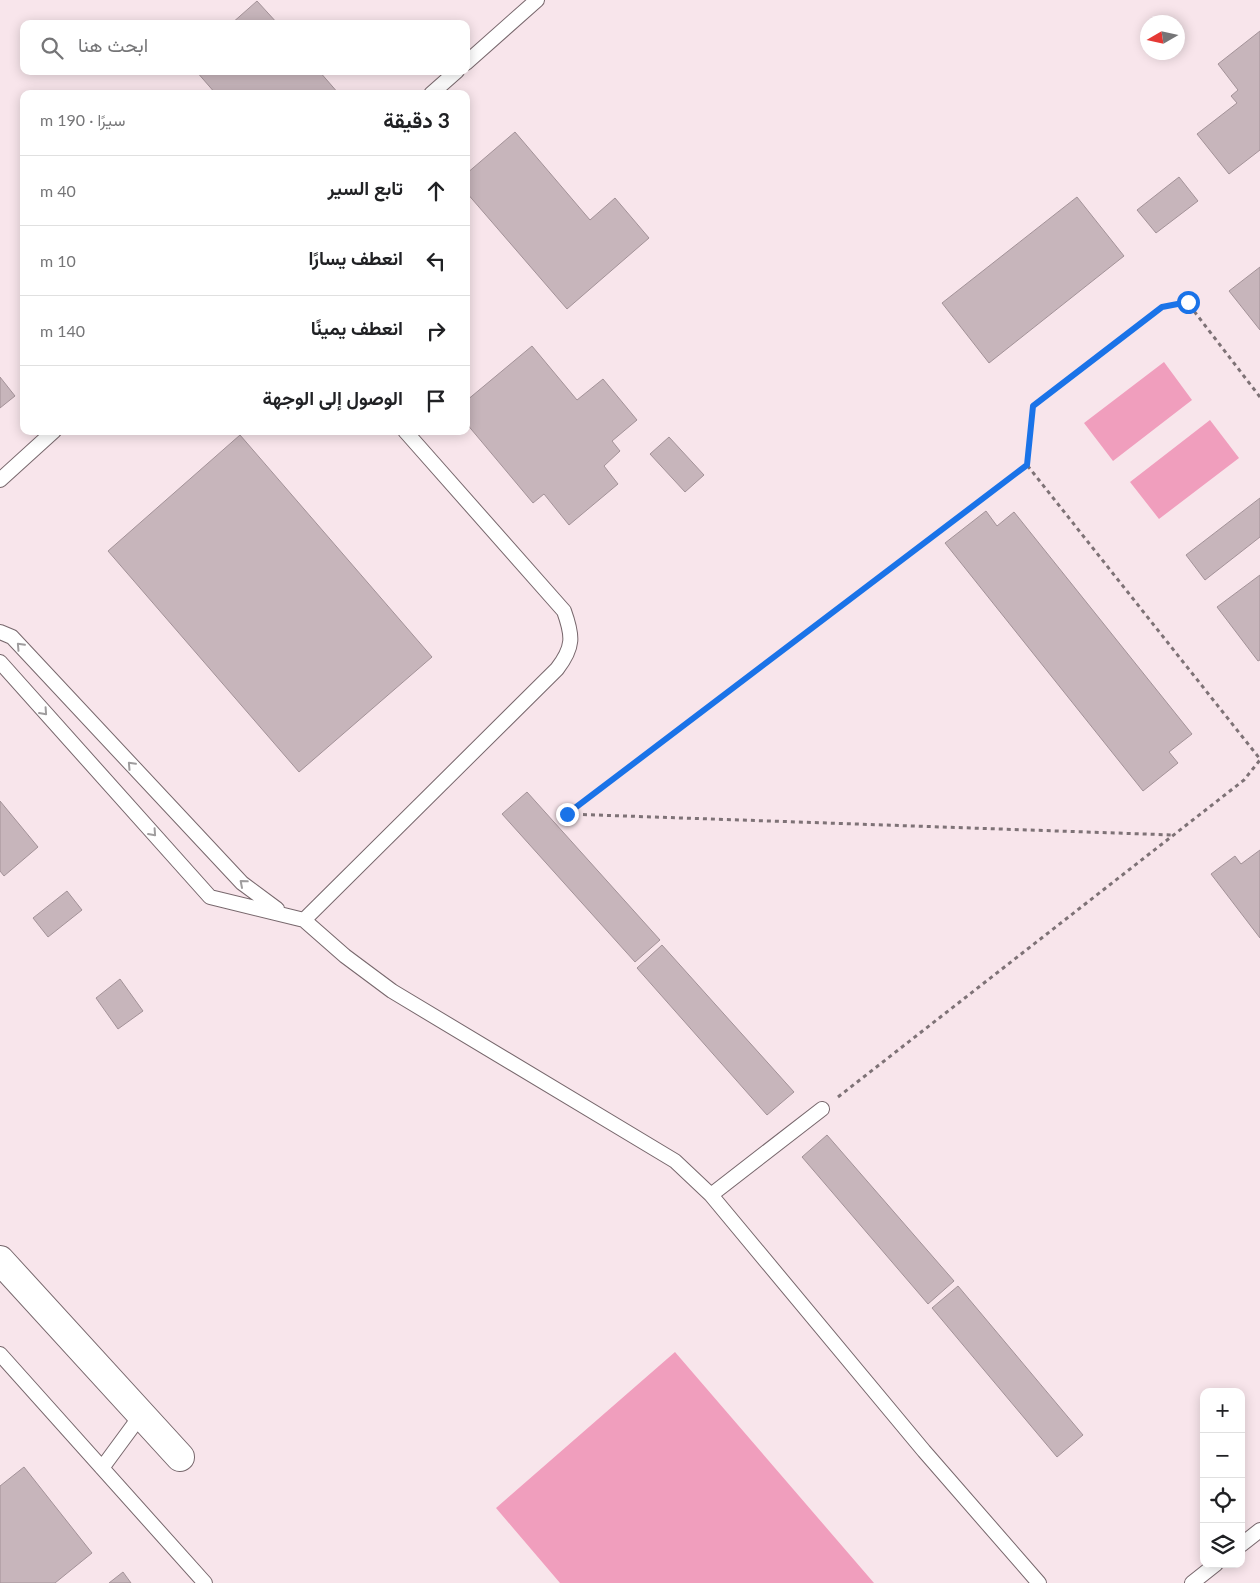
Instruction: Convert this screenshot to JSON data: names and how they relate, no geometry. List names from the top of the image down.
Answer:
{
  "north": "left",
  "page": {
    "search": "ابحث هنا",
    "heading": ["3 دقيقة", "سيرًا · 190 m"],
    "list": [
      ["تابع السير", "40 m"],
      ["انعطف يسارًا", "10 m"],
      ["انعطف يمينًا", "140 m"],
      "الوصول إلى الوجهة"
    ],
    "map_buttons": ["+", "−"]
  }
}
